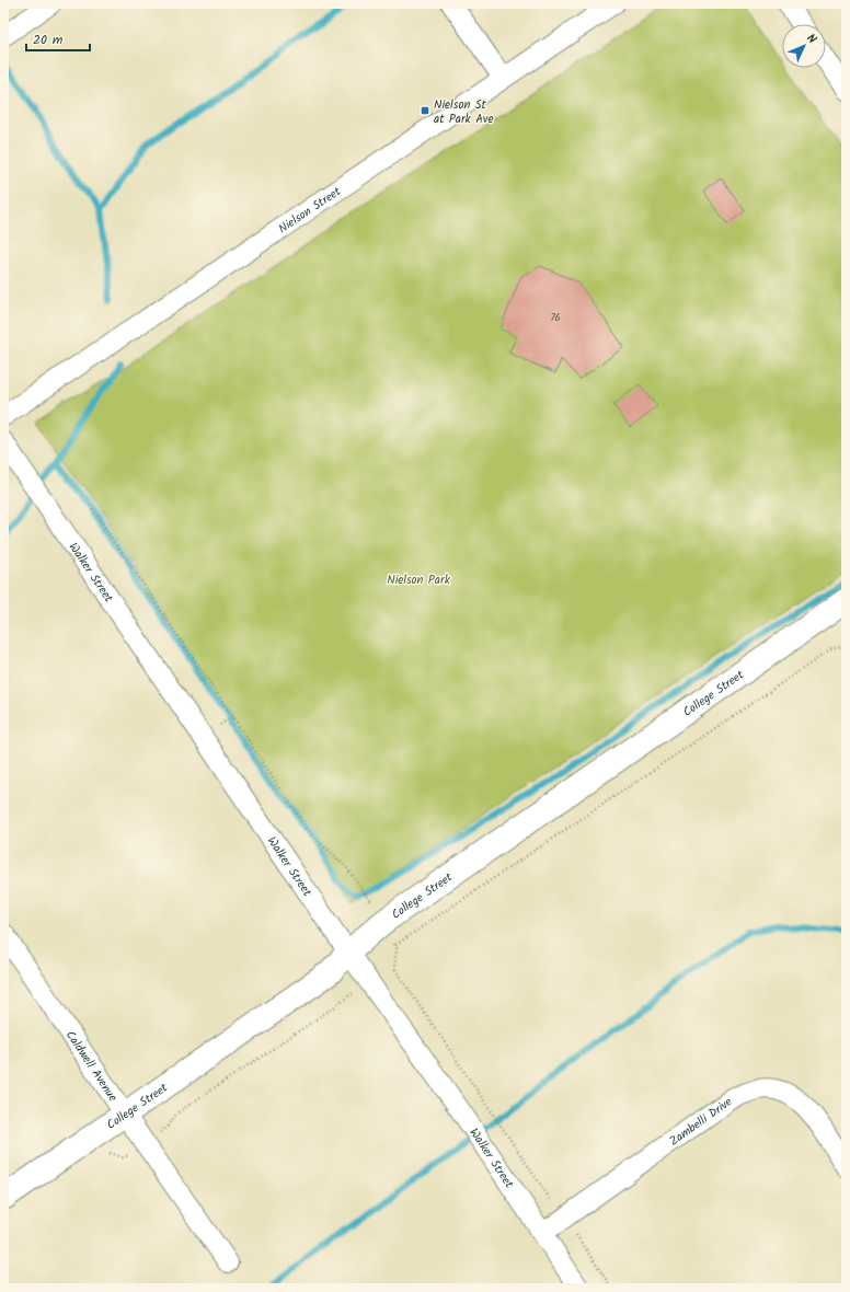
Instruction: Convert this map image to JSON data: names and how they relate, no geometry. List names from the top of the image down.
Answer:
{
  "streets": {
    "street": [
      "Nielson Street",
      "Walker Street",
      "College Street",
      "Caldwell Avenue",
      "Zambelli Drive"
    ]
  },
  "crossings": [
    ["Walker Street", "College Street"],
    ["Walker Street", "Zambelli Drive"],
    ["College Street", "Caldwell Avenue"]
  ],
  "parks": ["Nielson Park"],
  "places": {
    "transit": ["Nielson St at Park Ave"]
  },
  "house_numbers": ["76"],
  "scale_bar": "20 m",
  "north": "top right"
}
